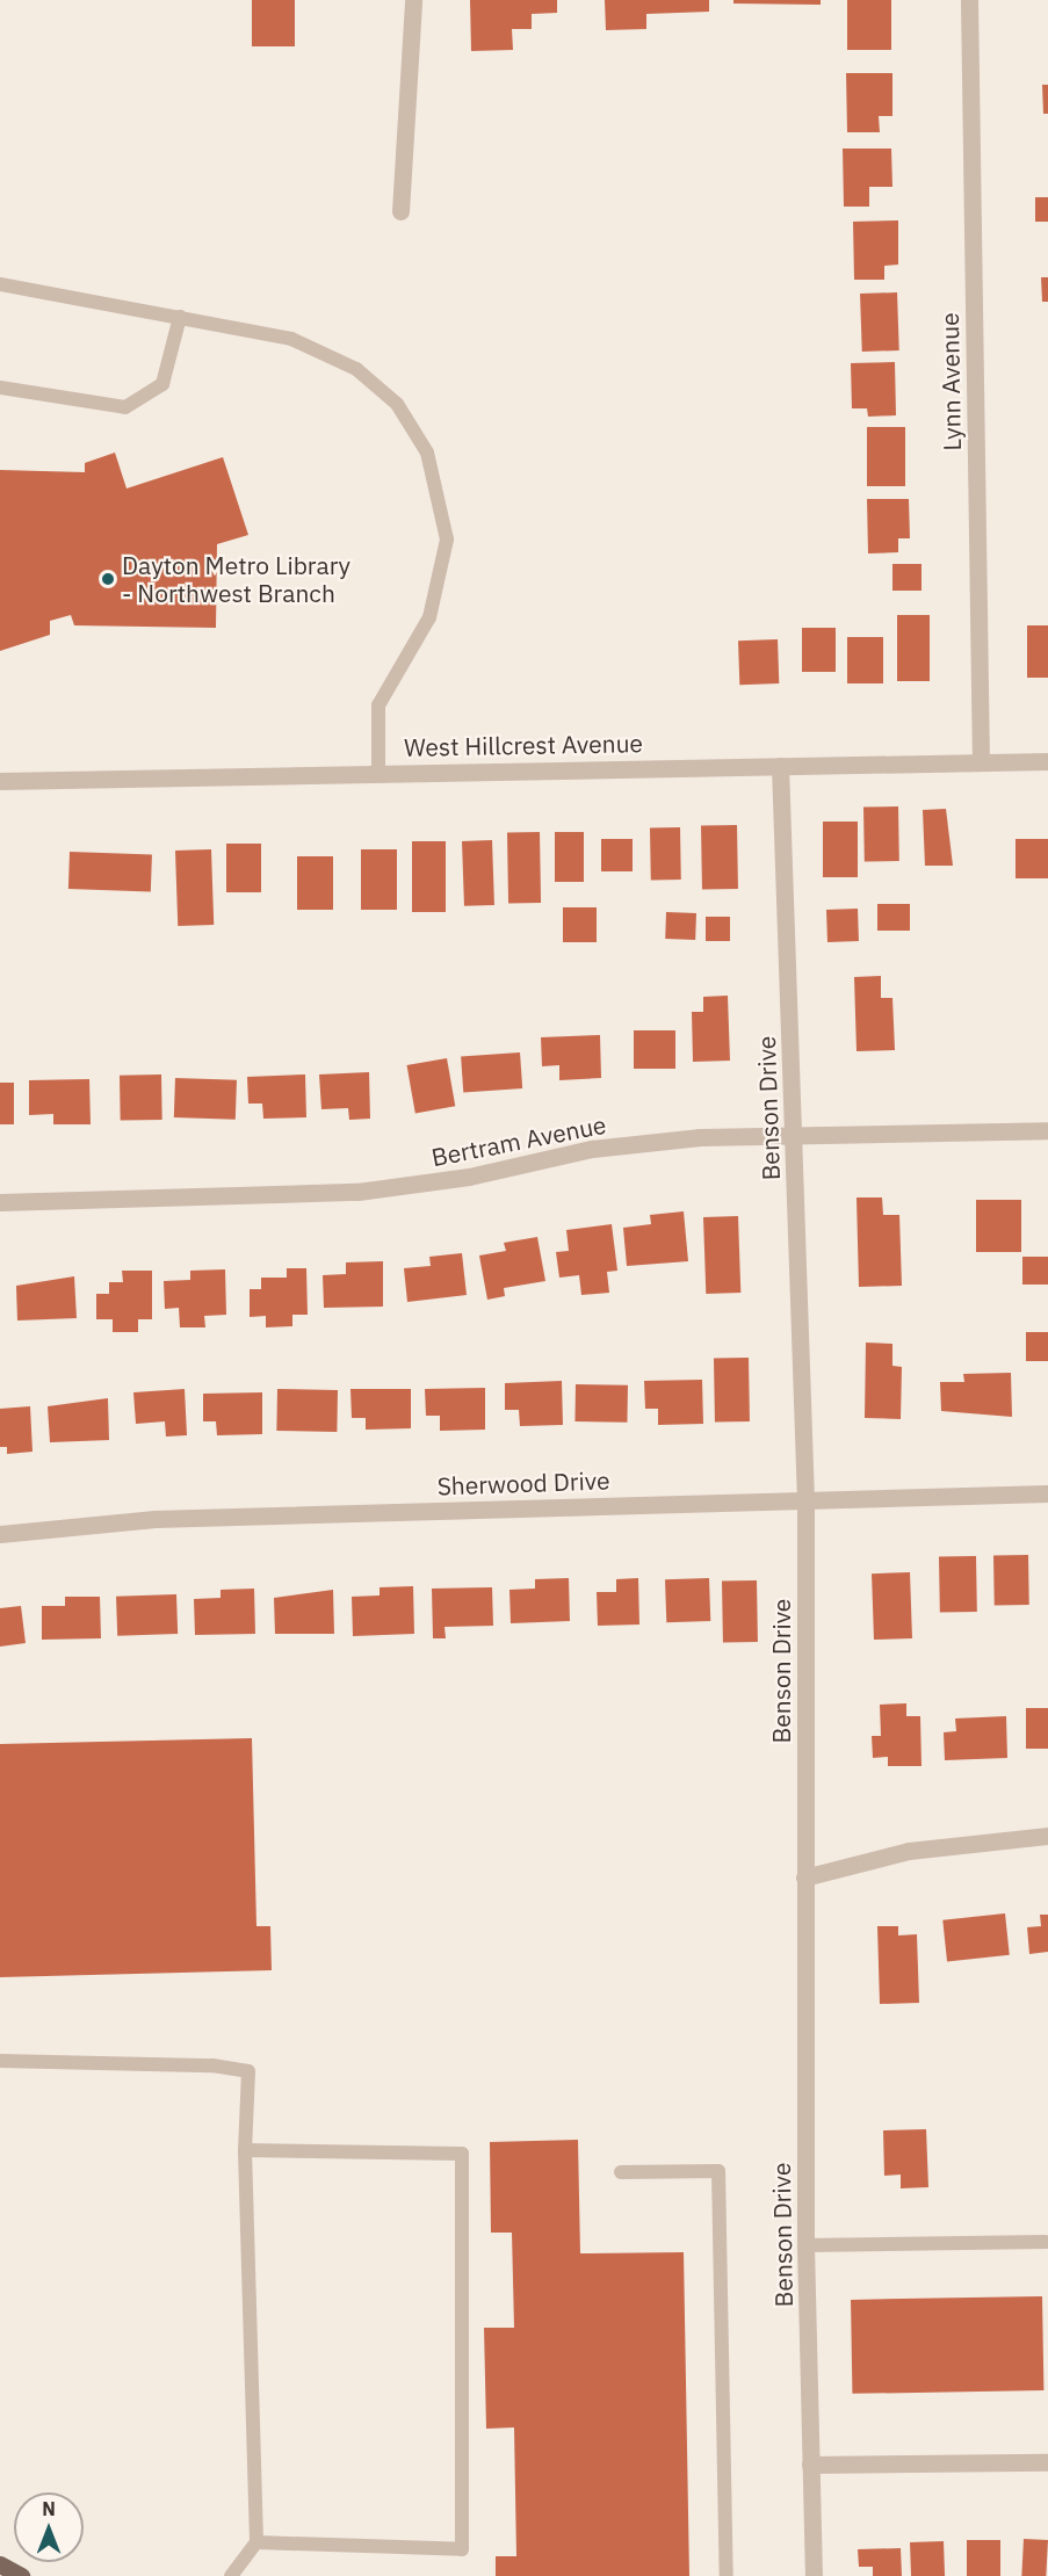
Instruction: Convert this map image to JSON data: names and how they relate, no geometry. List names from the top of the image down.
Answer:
{
  "streets": {
    "street": [
      "Lynn Avenue",
      "West Hillcrest Avenue",
      "Benson Drive",
      "Bertram Avenue",
      "Sherwood Drive"
    ]
  },
  "crossings": [
    ["Lynn Avenue", "West Hillcrest Avenue"],
    ["West Hillcrest Avenue", "Benson Drive"],
    ["Benson Drive", "Bertram Avenue"],
    ["Benson Drive", "Sherwood Drive"]
  ],
  "places": ["Dayton Metro Library - Northwest Branch"],
  "north": "top"
}
